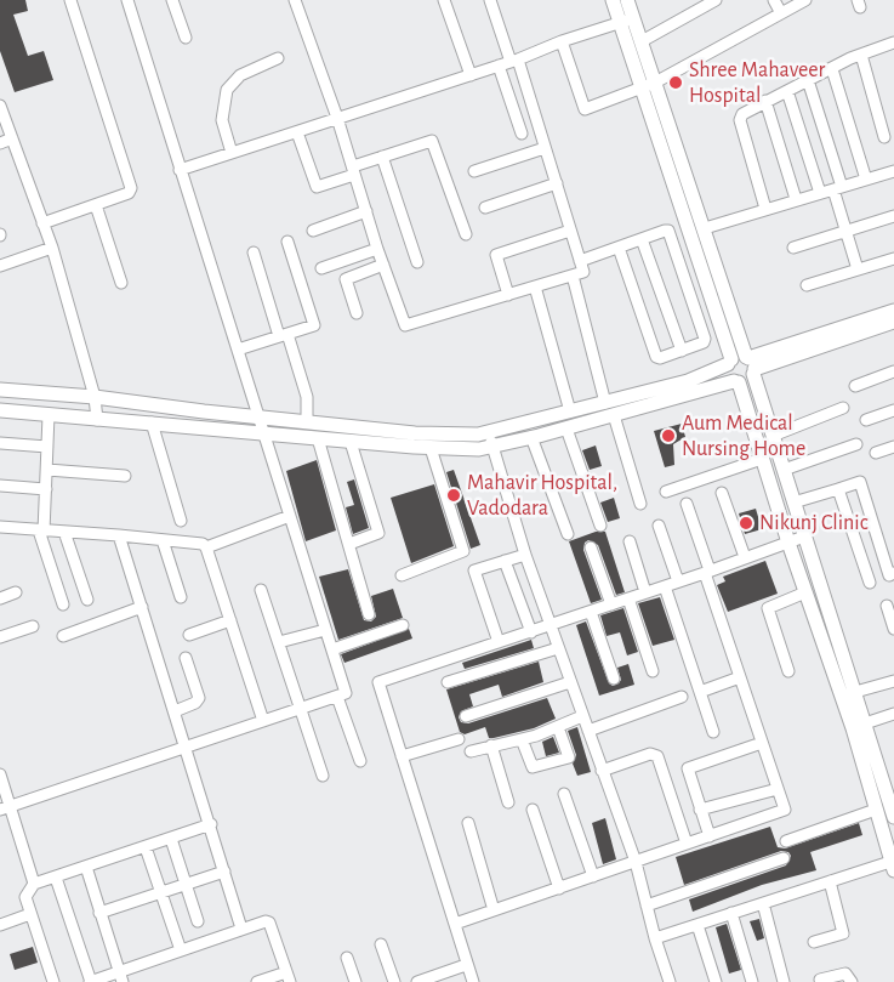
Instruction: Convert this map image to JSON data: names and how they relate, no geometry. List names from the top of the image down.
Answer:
{
  "places": [
    "Shree Mahaveer Hospital",
    "Aum Medical Nursing Home",
    "Mahavir Hospital, Vadodara",
    "Nikunj Clinic"
  ]
}
